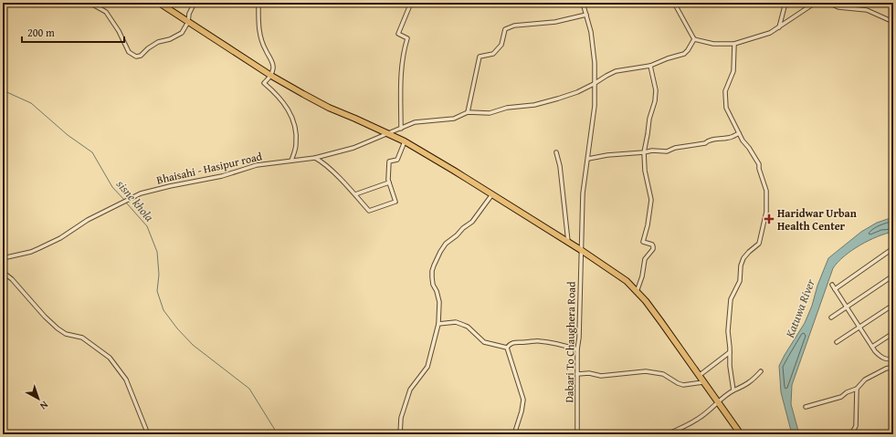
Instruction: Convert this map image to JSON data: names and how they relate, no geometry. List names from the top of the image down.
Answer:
{
  "streets": {
    "street": ["Bhaisahi - Hasipur road", "Dabari To Chaughera Road"]
  },
  "water": ["sisne khola", "Katuwa River"],
  "places": {
    "health": ["Haridwar Urban Health Center"]
  },
  "scale_bar": "200 m",
  "north": "bottom right"
}
